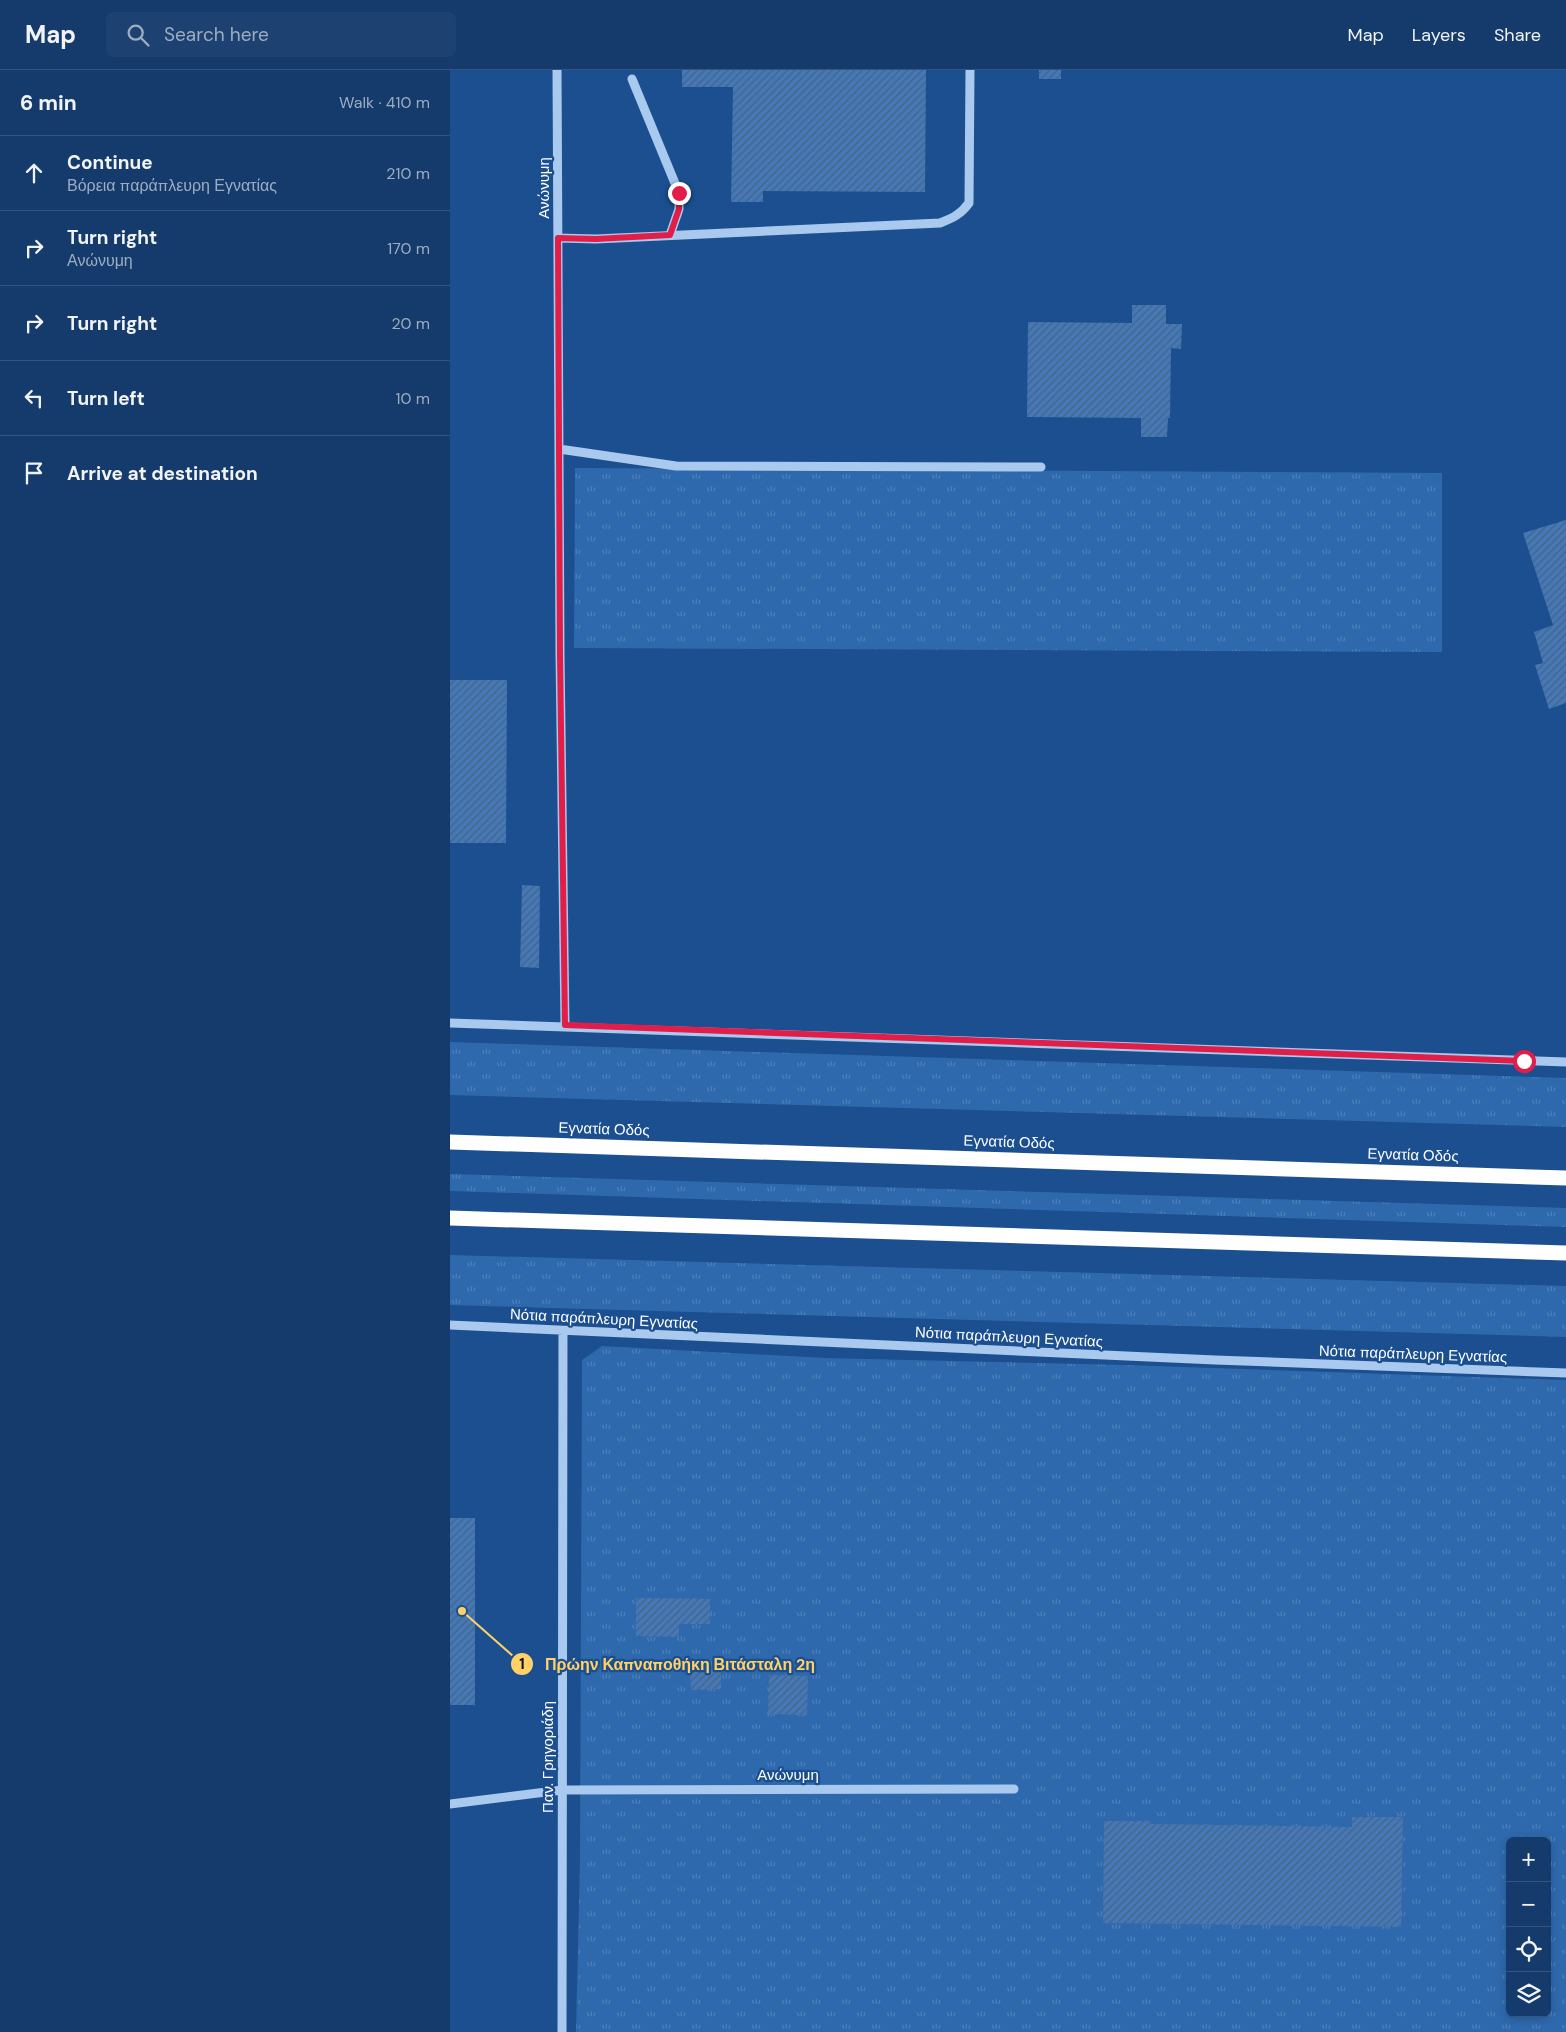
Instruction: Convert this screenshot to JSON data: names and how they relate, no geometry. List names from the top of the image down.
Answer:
{
  "streets": {
    "highway": ["Εγνατία Οδός"],
    "street": ["Ανώνυμη", "Νότια παράπλευρη Εγνατίας", "Παν. Γρηγοριάδη"]
  },
  "crossings": [
    ["Ανώνυμη", "Παν. Γρηγοριάδη"],
    ["Νότια παράπλευρη Εγνατίας", "Παν. Γρηγοριάδη"]
  ],
  "places": ["Πρώην Καπναποθήκη Βιτάσταλη 2η"],
  "page": {
    "header": "Map",
    "search": "Search here",
    "nav": ["Map", "Layers", "Share"],
    "heading": ["6 min", "Walk · 410 m"],
    "list": [
      ["Continue", "Βόρεια παράπλευρη Εγνατίας", "210 m"],
      ["Turn right", "Ανώνυμη", "170 m"],
      ["Turn right", "20 m"],
      ["Turn left", "10 m"],
      "Arrive at destination"
    ],
    "map_buttons": ["+", "−"]
  }
}
